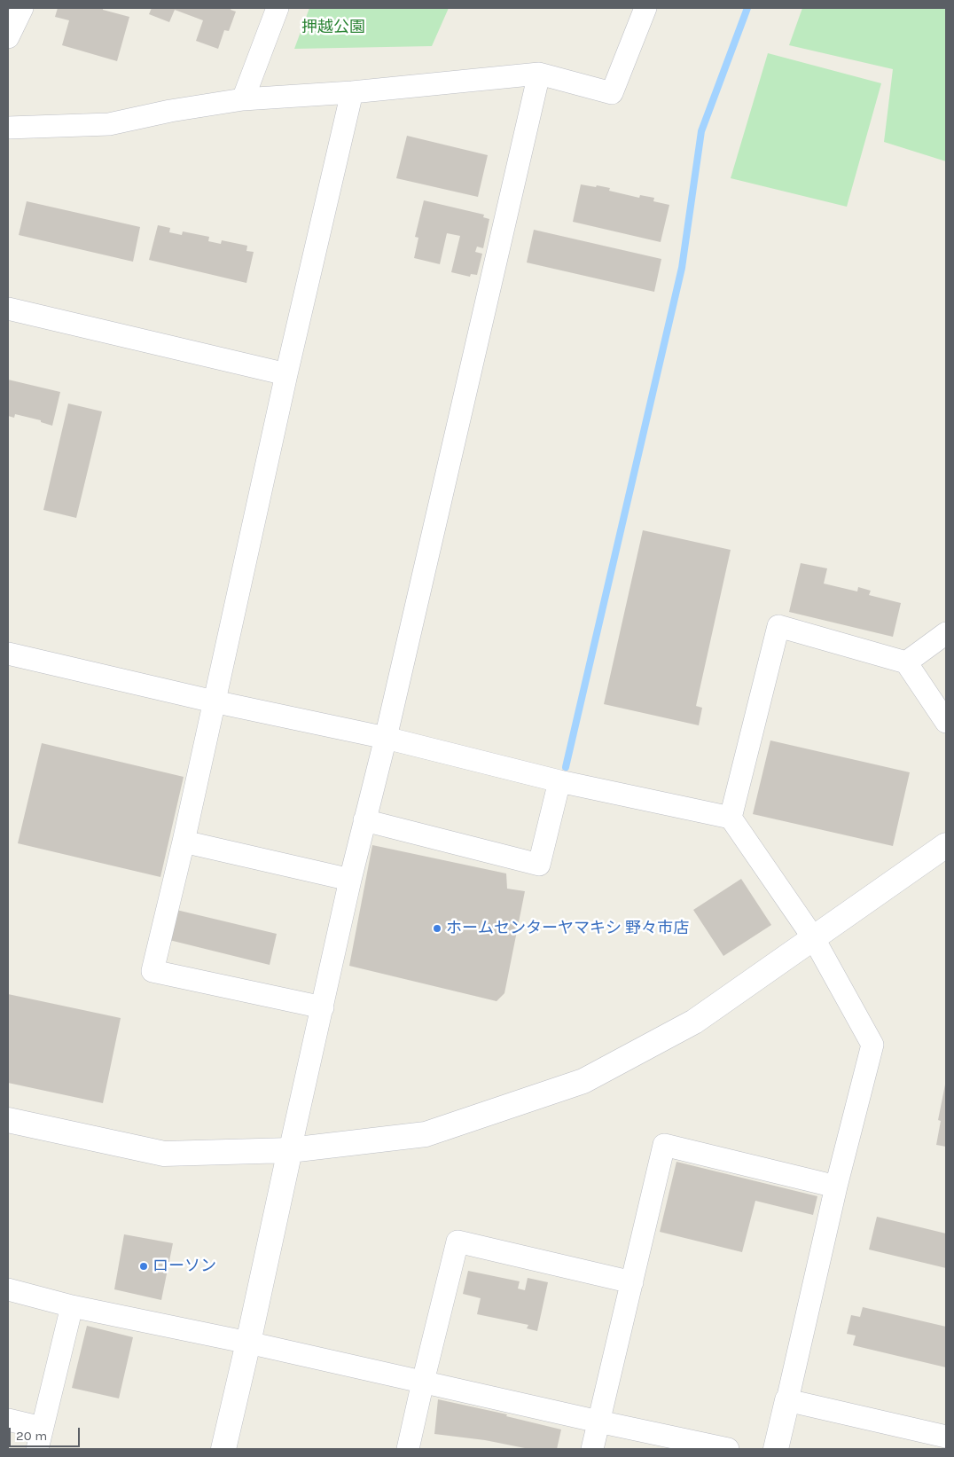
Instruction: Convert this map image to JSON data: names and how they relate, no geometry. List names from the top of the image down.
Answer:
{
  "parks": ["押越公園"],
  "places": ["ホームセンターヤマキシ 野々市店", "ローソン"],
  "scale_bar": "20 m"
}
